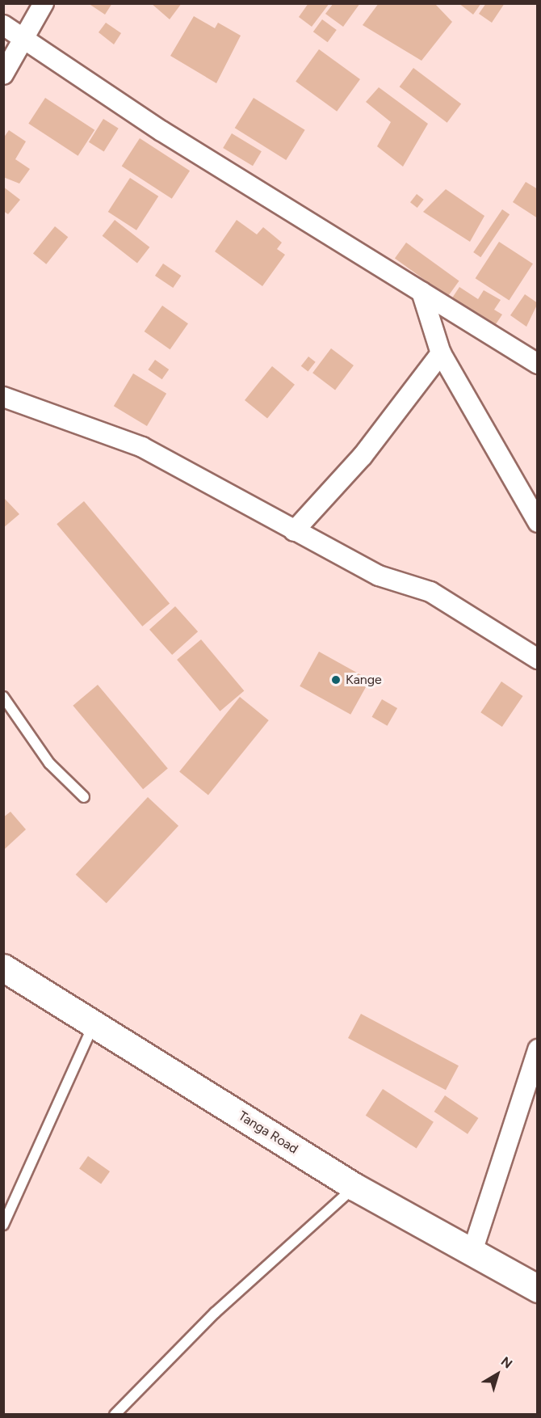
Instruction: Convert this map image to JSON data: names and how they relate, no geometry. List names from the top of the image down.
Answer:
{
  "streets": {
    "highway": ["Tanga Road"]
  },
  "places": ["Kange"],
  "north": "top right"
}
